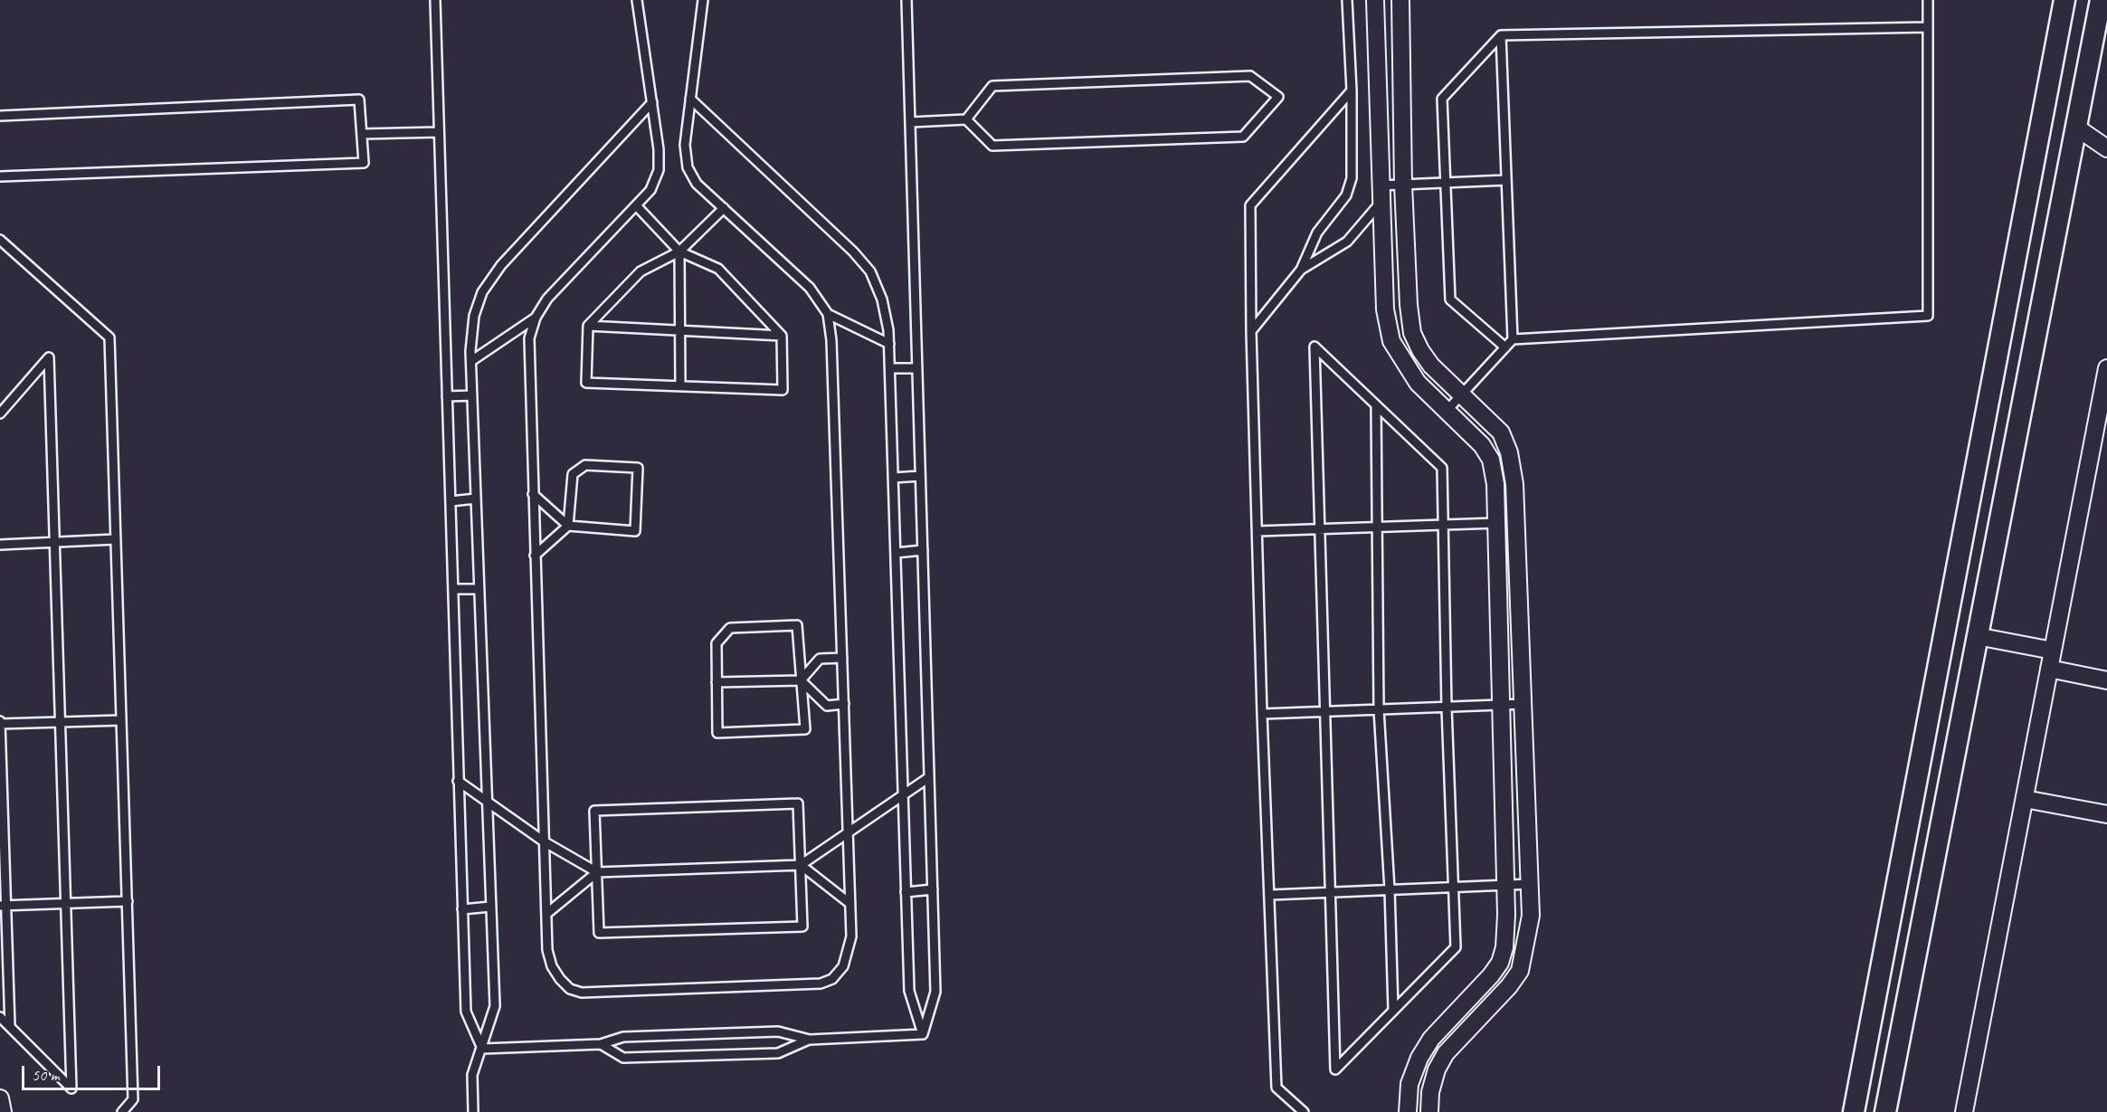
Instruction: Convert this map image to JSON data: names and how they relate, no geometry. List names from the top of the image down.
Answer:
{
  "scale_bar": "50 m"
}
